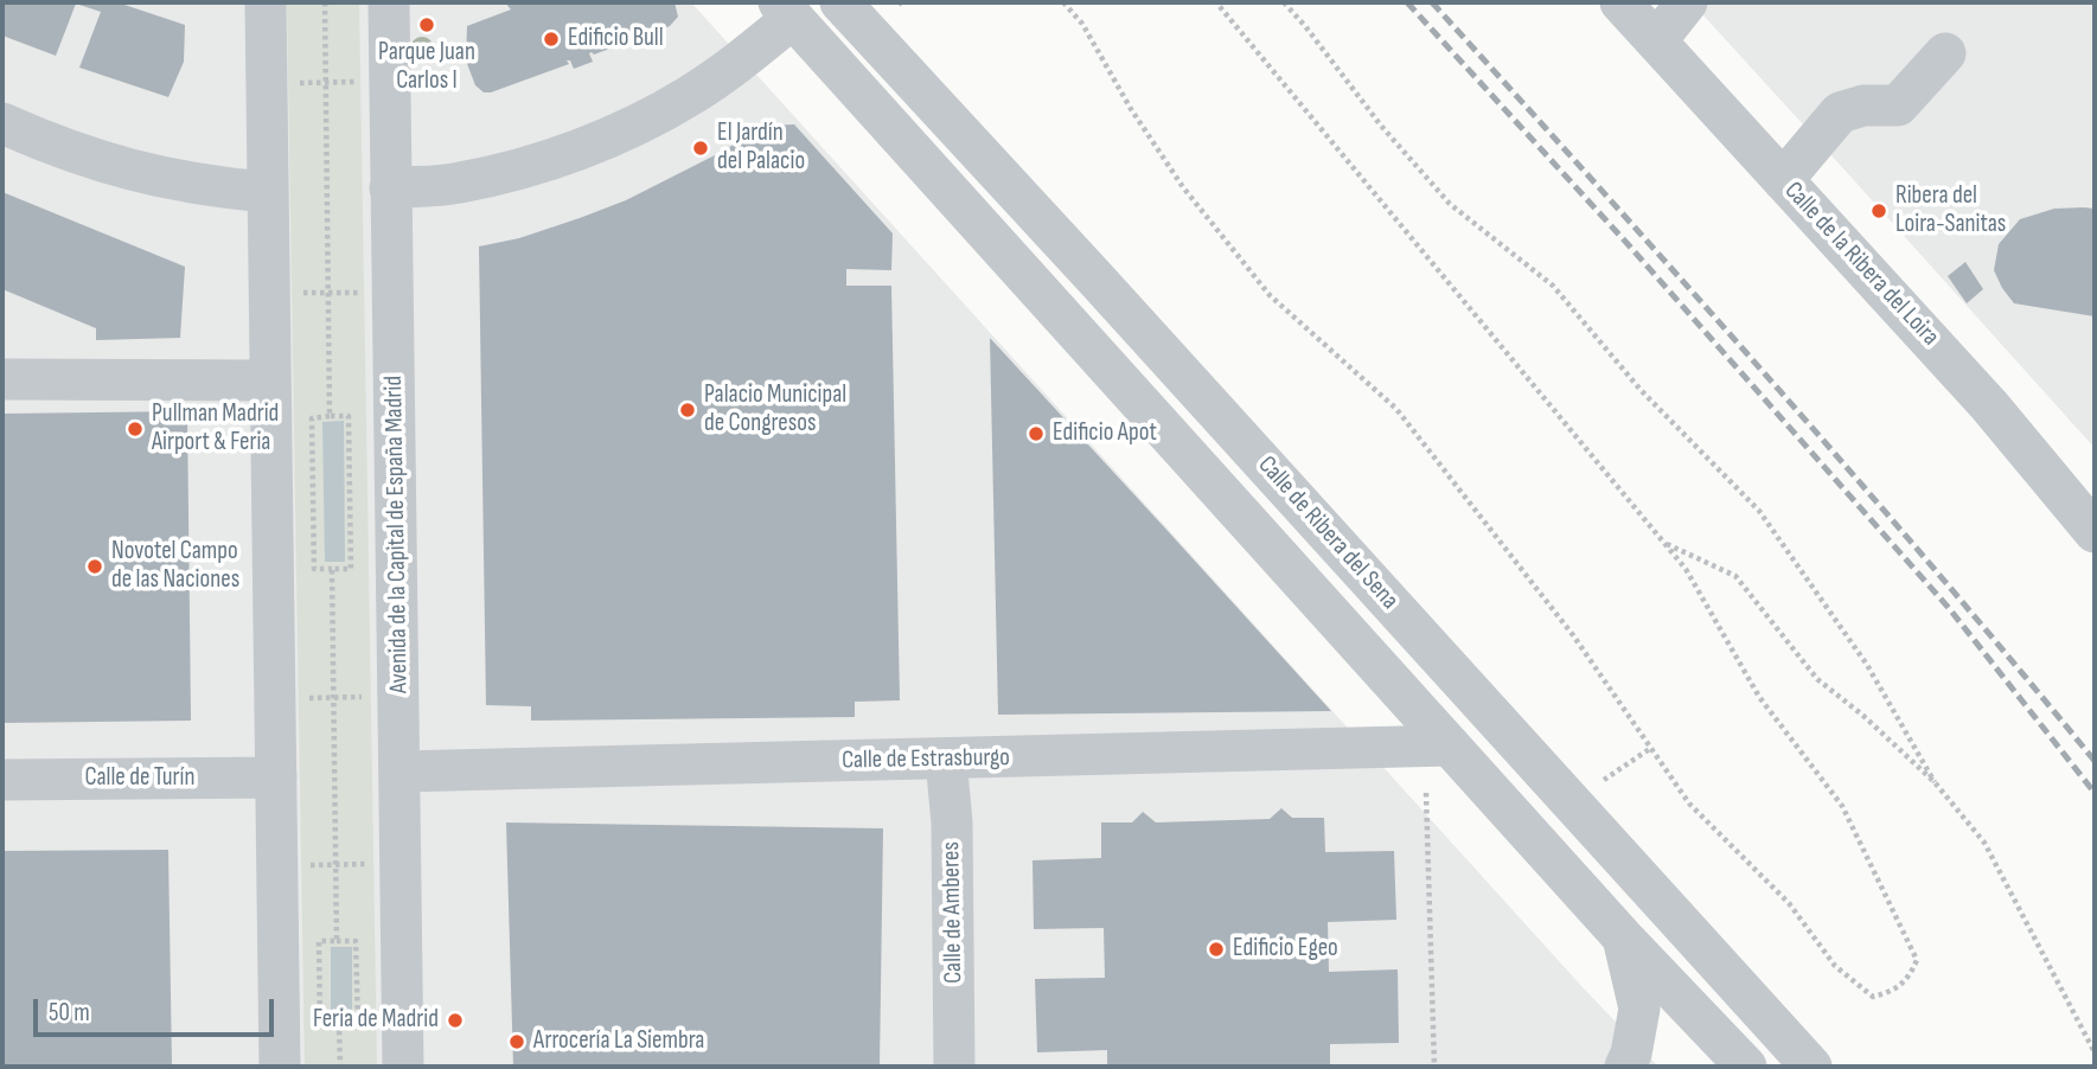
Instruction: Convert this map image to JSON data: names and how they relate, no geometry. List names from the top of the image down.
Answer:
{
  "streets": {
    "street": [
      "Calle de la Ribera del Loira",
      "Calle de Ribera del Sena",
      "Avenida de la Capital de España Madrid",
      "Calle de Estrasburgo",
      "Calle de Turín",
      "Calle de Amberes"
    ]
  },
  "crossings": [
    ["Calle de Ribera del Sena", "Calle de Estrasburgo"],
    ["Avenida de la Capital de España Madrid", "Calle de Estrasburgo"],
    ["Calle de Estrasburgo", "Calle de Amberes"]
  ],
  "places": [
    "Parque Juan Carlos I",
    "Edificio Bull",
    "El Jardín del Palacio",
    "Ribera del Loira-Sanitas",
    "Palacio Municipal de Congresos",
    "Pullman Madrid Airport & Feria",
    "Edificio Apot",
    "Novotel Campo de las Naciones",
    "Edificio Egeo",
    "Feria de Madrid",
    "Arrocería La Siembra"
  ],
  "scale_bar": "50 m"
}
